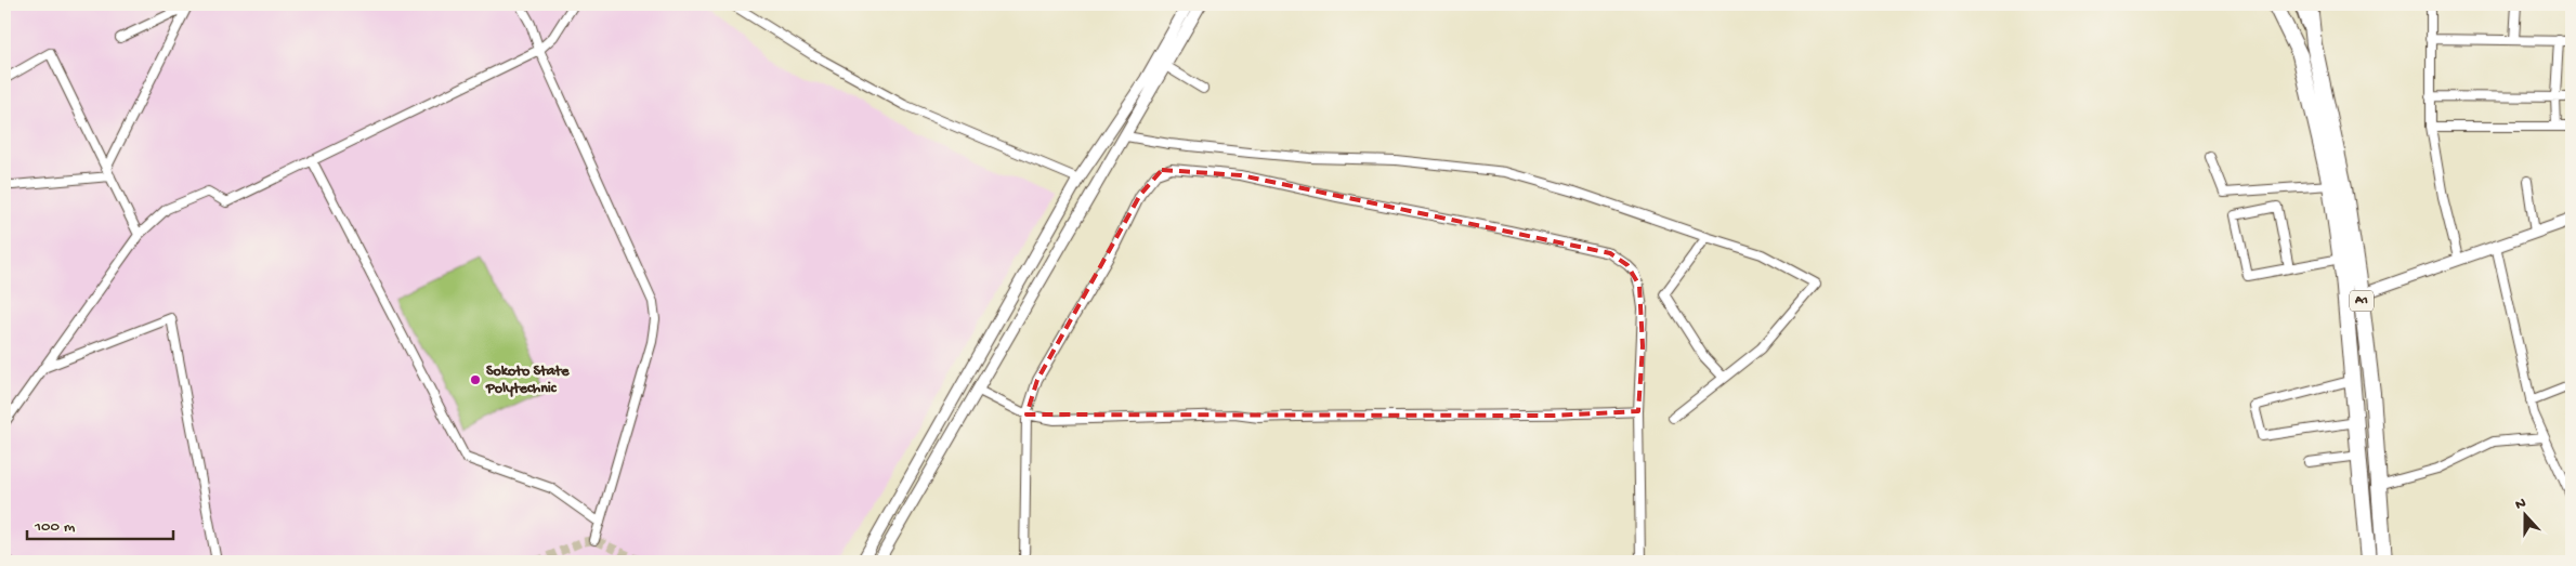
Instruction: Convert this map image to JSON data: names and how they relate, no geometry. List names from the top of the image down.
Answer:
{
  "streets": {
    "highway": ["A1"]
  },
  "places": ["Sokoto State Polytechnic"],
  "scale_bar": "100 m",
  "north": "top"
}
